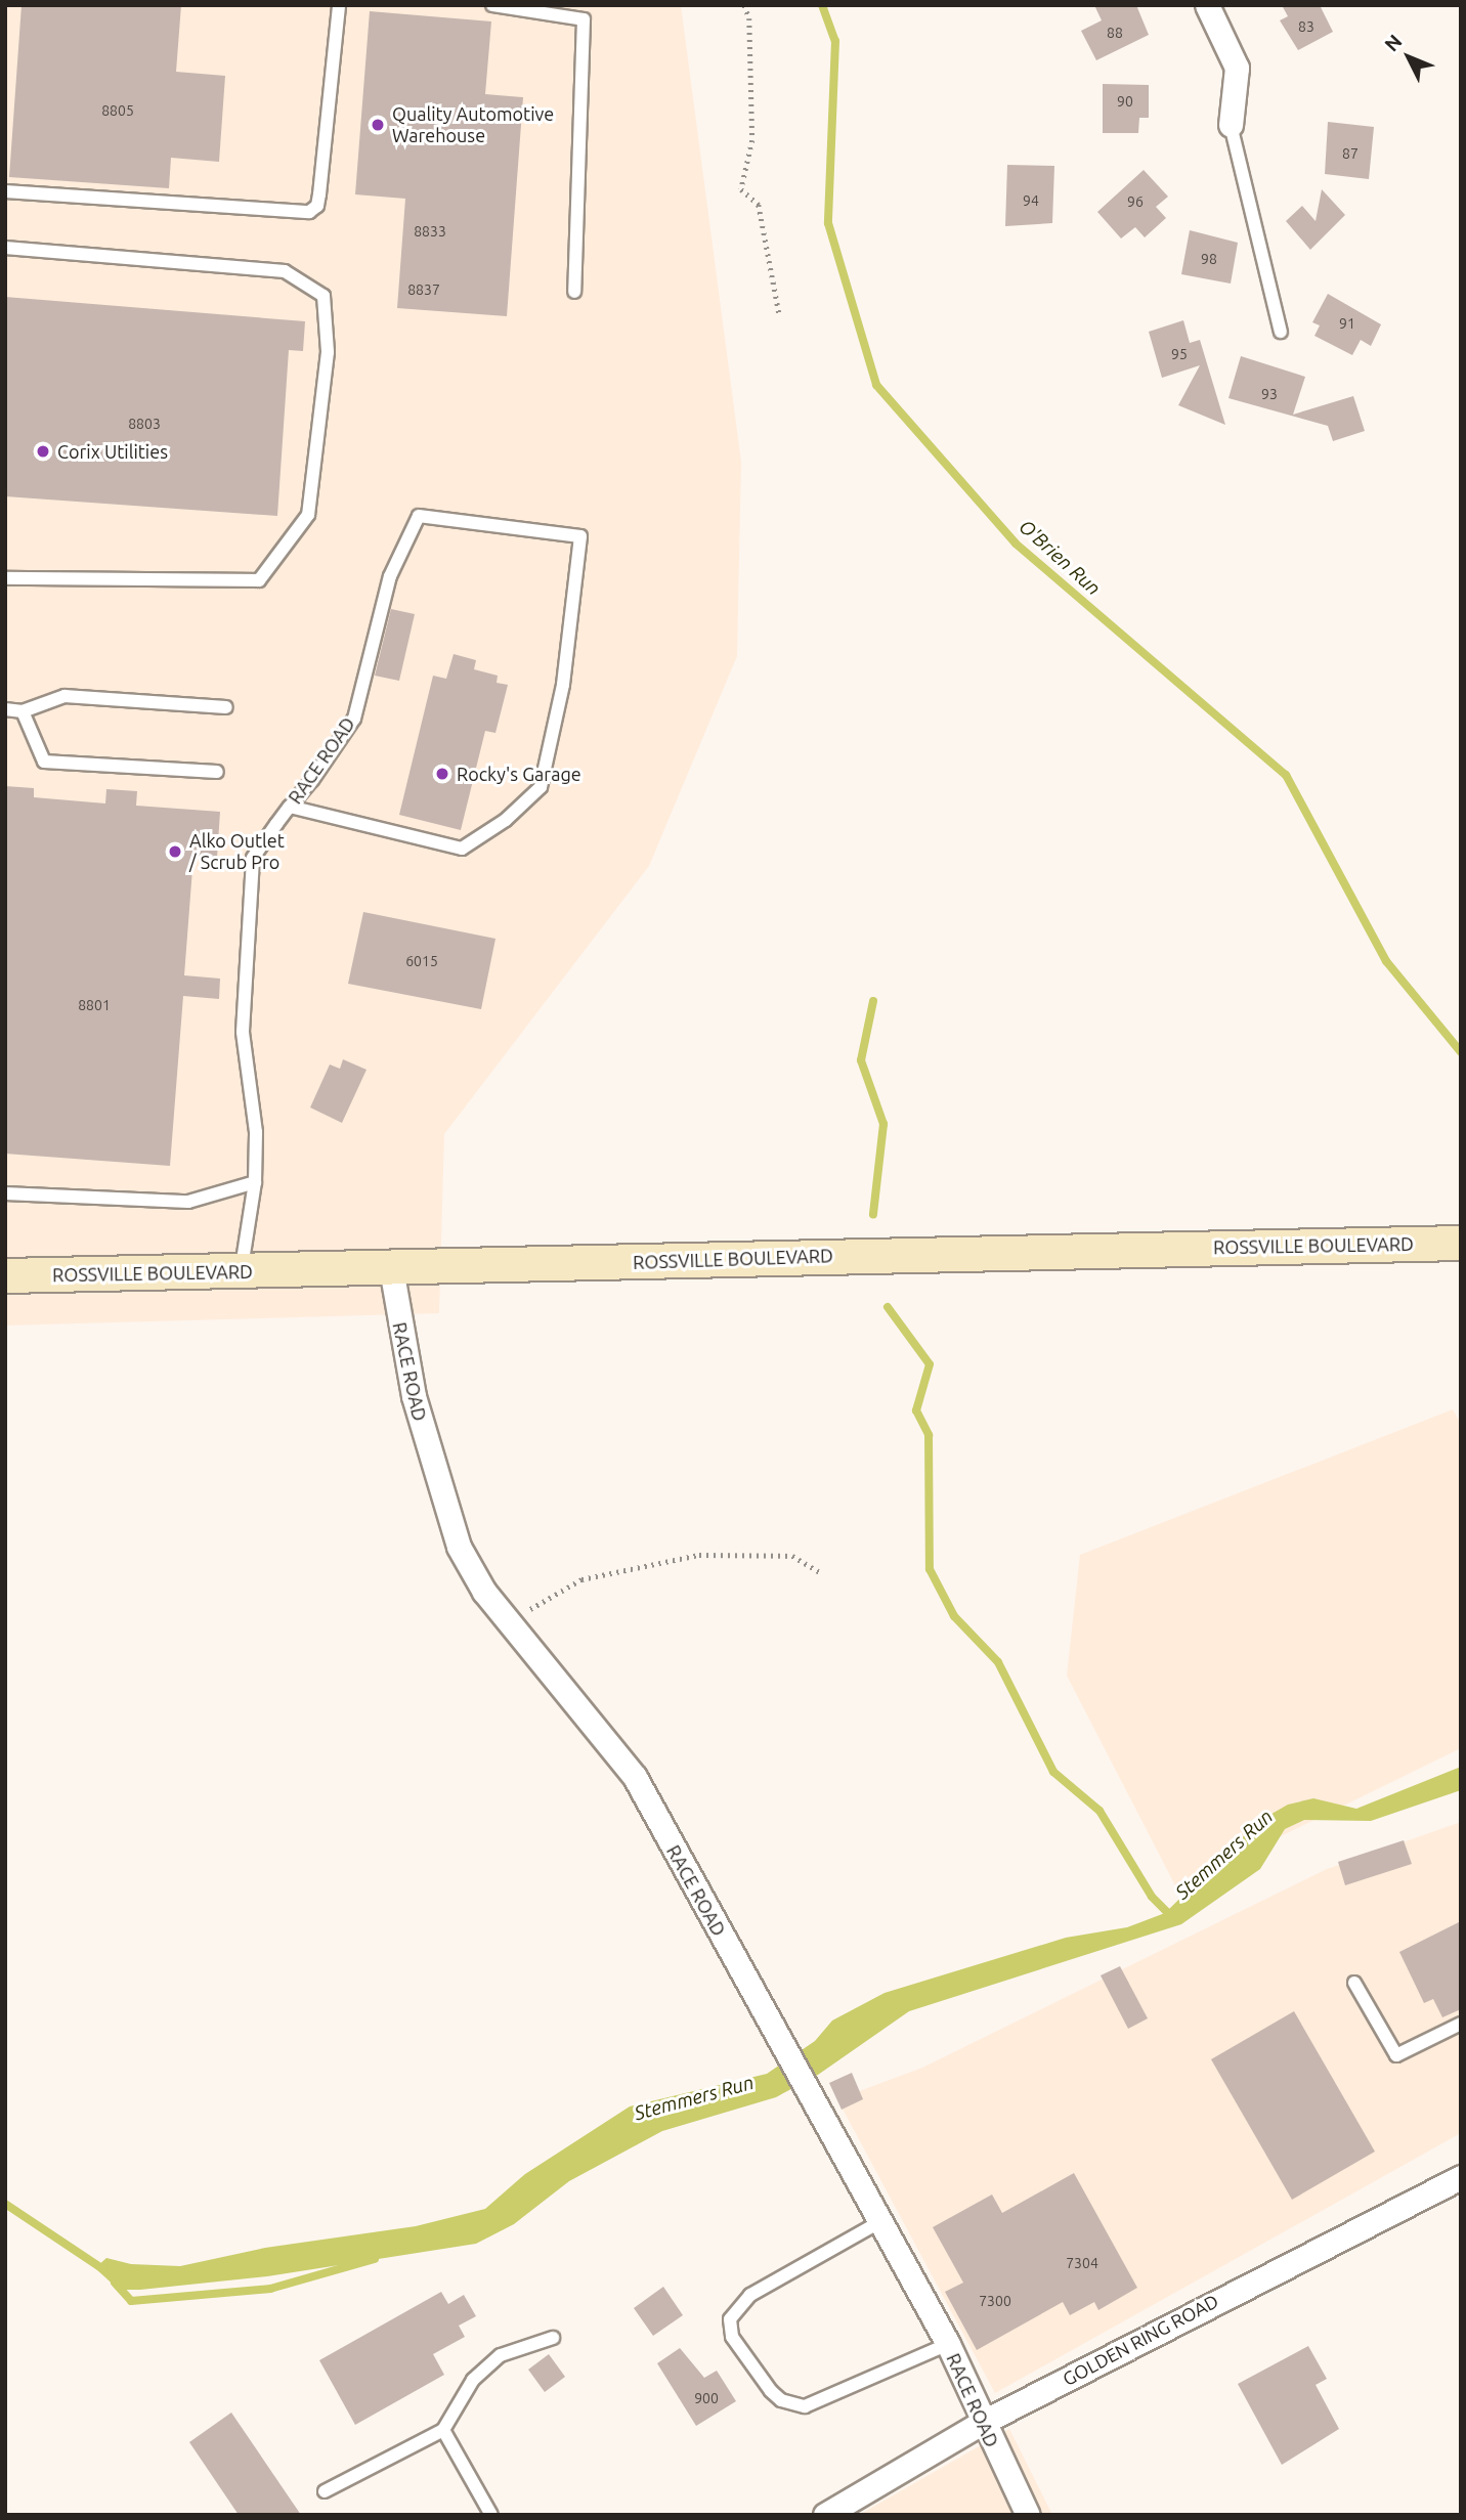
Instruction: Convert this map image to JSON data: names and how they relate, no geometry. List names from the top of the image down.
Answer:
{
  "streets": {
    "main road": ["ROSSVILLE BOULEVARD"],
    "street": ["RACE ROAD", "GOLDEN RING ROAD"]
  },
  "crossings": [
    ["RACE ROAD", "ROSSVILLE BOULEVARD"],
    ["RACE ROAD", "GOLDEN RING ROAD"]
  ],
  "water": ["O'Brien Run", "Stemmers Run"],
  "places": [
    "Quality Automotive Warehouse",
    "Corix Utilities",
    "Rocky's Garage",
    "Alko Outlet / Scrub Pro"
  ],
  "house_numbers": [
    "83",
    "88",
    "90",
    "8805",
    "87",
    "94",
    "96",
    "8833",
    "98",
    "8837",
    "91",
    "95",
    "93",
    "8803",
    "6015",
    "8801",
    "7304",
    "7300",
    "900"
  ],
  "north": "top left"
}
